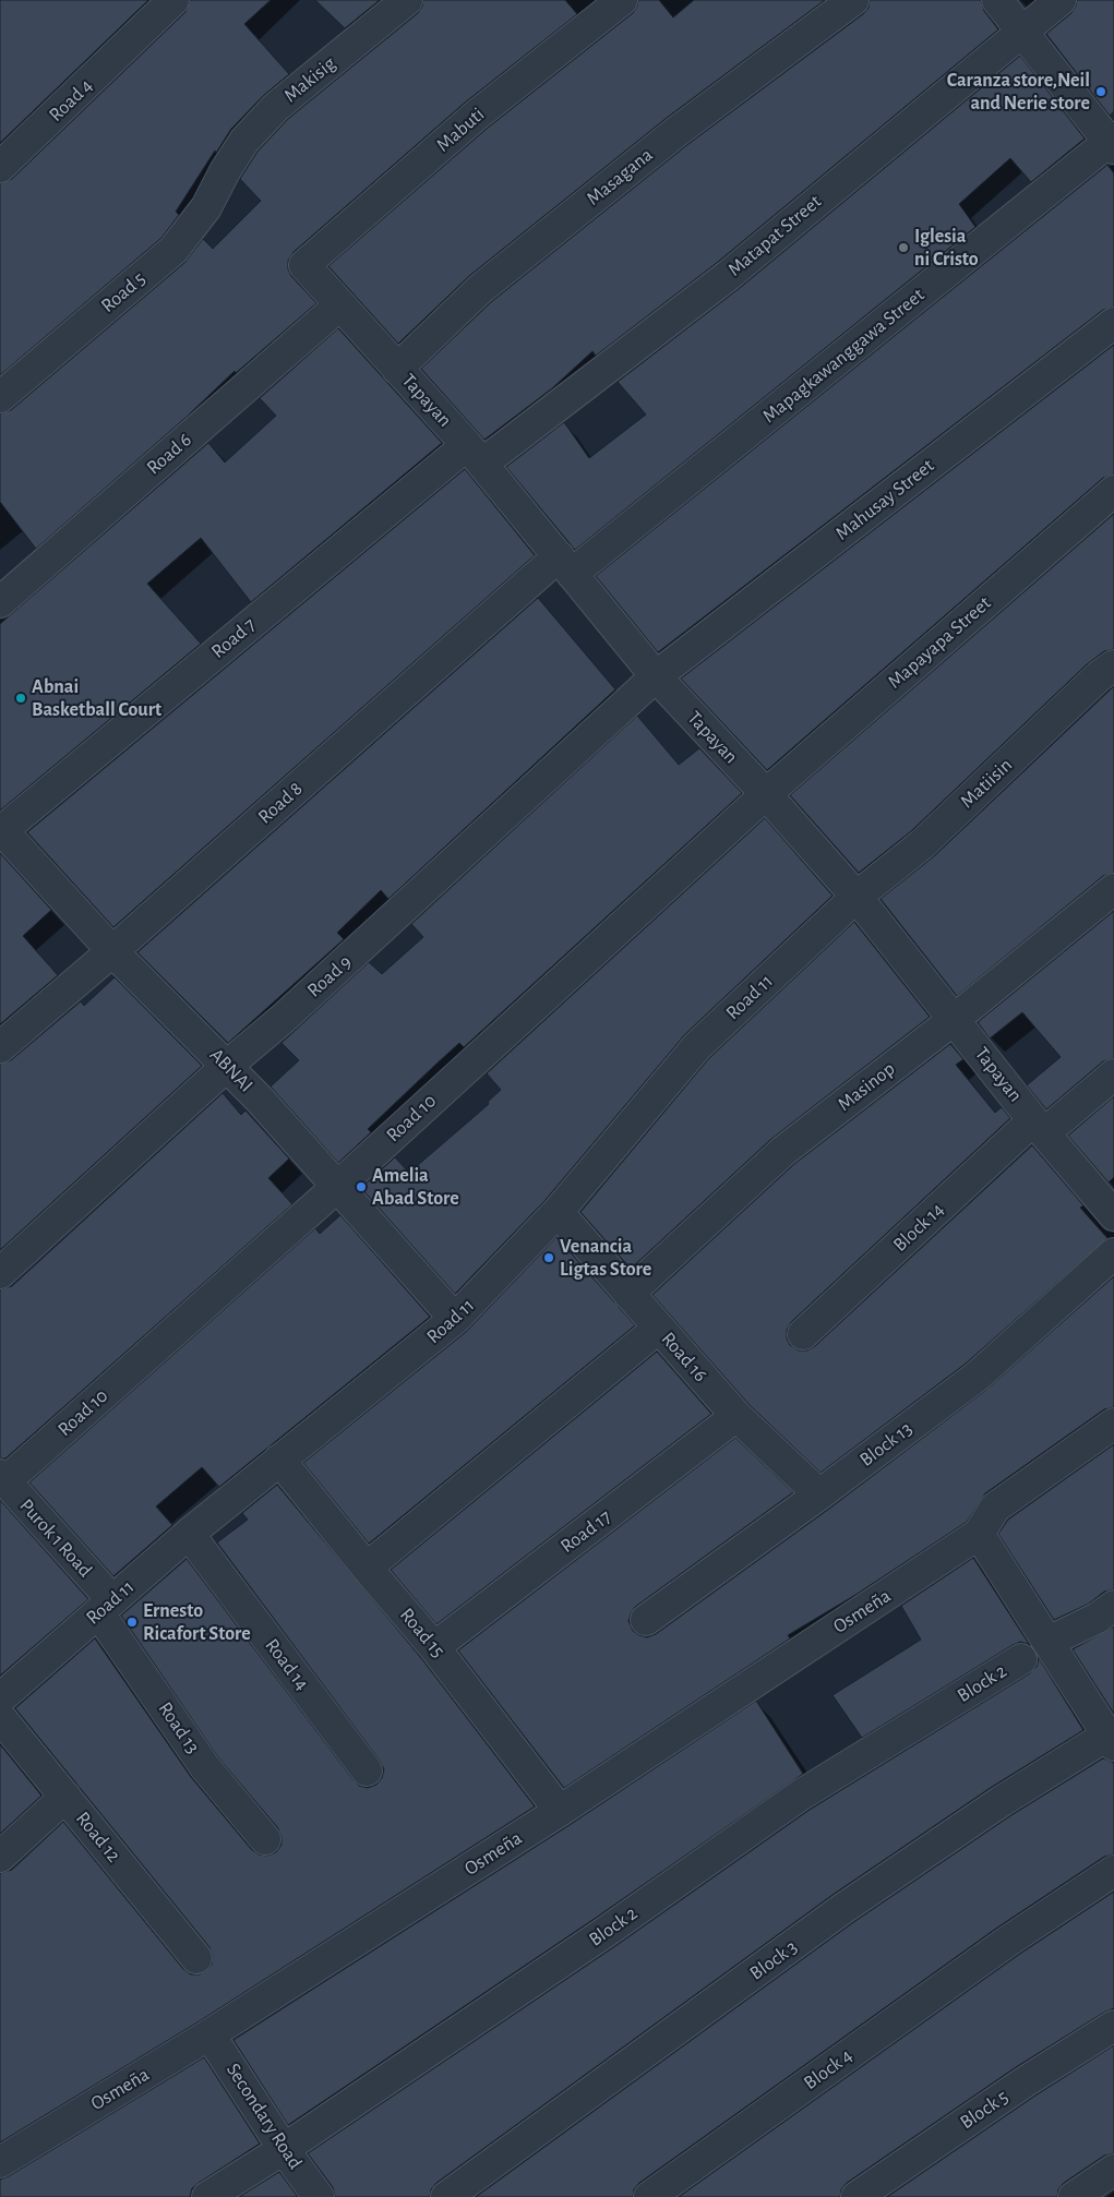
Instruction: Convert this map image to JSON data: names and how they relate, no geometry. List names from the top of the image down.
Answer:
{
  "streets": {
    "street": [
      "Makisig",
      "Road 4",
      "Mabuti",
      "Masagana",
      "Matapat Street",
      "Road 5",
      "Mapagkawanggawa Street",
      "Tapayan",
      "Road 6",
      "Mahusay Street",
      "Road 7",
      "Mapayapa Street",
      "Matiisin",
      "Road 8",
      "Road 9",
      "Road 11",
      "ABNAI",
      "Masinop",
      "Road 10",
      "Block 14",
      "Road 16",
      "Block 13",
      "Road 17",
      "Purok 1 Road",
      "Osmeña",
      "Road 15",
      "Road 14",
      "Block 2",
      "Road 13",
      "Road 12",
      "Block 3",
      "Block 4",
      "Block 5",
      "Secondary Road"
    ]
  },
  "crossings": [
    ["Makisig", "Road 5"],
    ["Mabuti", "Tapayan"],
    ["Masagana", "Tapayan"],
    ["Matapat Street", "Tapayan"],
    ["Matapat Street", "Road 7"],
    ["Mapagkawanggawa Street", "Tapayan"],
    ["Mapagkawanggawa Street", "Road 8"],
    ["Tapayan", "Road 6"],
    ["Tapayan", "Mahusay Street"],
    ["Tapayan", "Road 7"],
    ["Tapayan", "Mapayapa Street"],
    ["Tapayan", "Matiisin"],
    ["Tapayan", "Road 8"],
    ["Tapayan", "Road 9"],
    ["Tapayan", "Road 11"],
    ["Tapayan", "Masinop"],
    ["Tapayan", "Road 10"],
    ["Tapayan", "Block 14"],
    ["Mahusay Street", "Road 9"],
    ["Road 7", "ABNAI"],
    ["Mapayapa Street", "Road 10"],
    ["Matiisin", "Road 11"],
    ["Road 8", "ABNAI"],
    ["Road 9", "ABNAI"],
    ["Road 11", "ABNAI"],
    ["Road 11", "Road 16"],
    ["Road 11", "Purok 1 Road"],
    ["Road 11", "Road 15"],
    ["Road 11", "Road 14"],
    ["Road 11", "Road 13"],
    ["ABNAI", "Road 10"],
    ["Masinop", "Road 16"],
    ["Road 10", "Purok 1 Road"],
    ["Road 16", "Block 13"],
    ["Road 16", "Road 17"],
    ["Road 17", "Road 15"],
    ["Purok 1 Road", "Road 13"],
    ["Osmeña", "Road 15"],
    ["Osmeña", "Secondary Road"],
    ["Block 2", "Secondary Road"]
  ],
  "places": [
    "Caranza store,Neil and Nerie store",
    "Iglesia ni Cristo",
    "Abnai Basketball Court",
    "Amelia Abad Store",
    "Venancia Ligtas Store",
    "Ernesto Ricafort Store"
  ]
}
